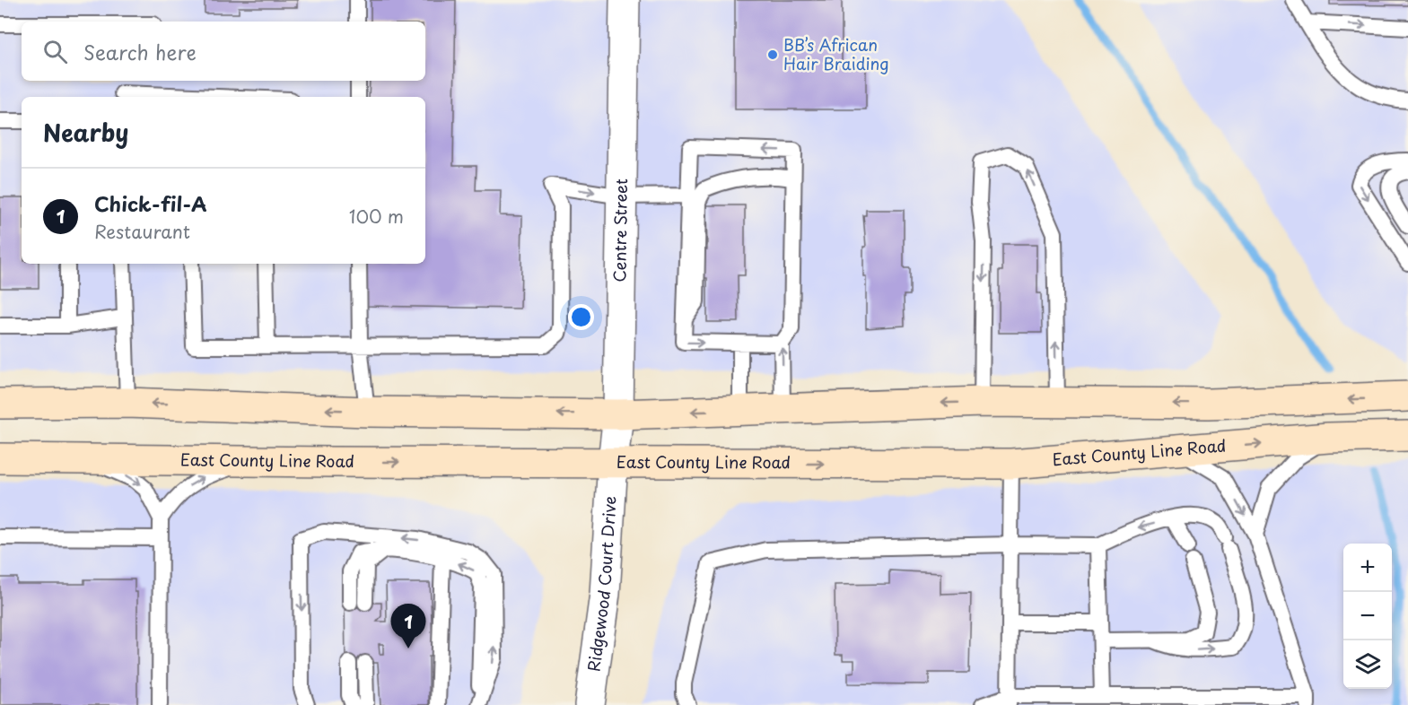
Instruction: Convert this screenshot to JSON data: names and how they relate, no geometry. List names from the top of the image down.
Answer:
{
  "streets": {
    "main road": ["East County Line Road"],
    "street": ["Centre Street", "Ridgewood Court Drive"]
  },
  "crossings": [
    ["Centre Street", "East County Line Road"],
    ["Centre Street", "Ridgewood Court Drive"],
    ["East County Line Road", "Ridgewood Court Drive"]
  ],
  "places": ["BB’s African Hair Braiding"],
  "page": {
    "search": "Search here",
    "heading": "Nearby",
    "list": [
      {
        "mark": "1",
        "name": "Chick-fil-A",
        "note": "Restaurant",
        "value": "100 m"
      }
    ],
    "map_buttons": ["+", "−"],
    "pins": "1"
  }
}
